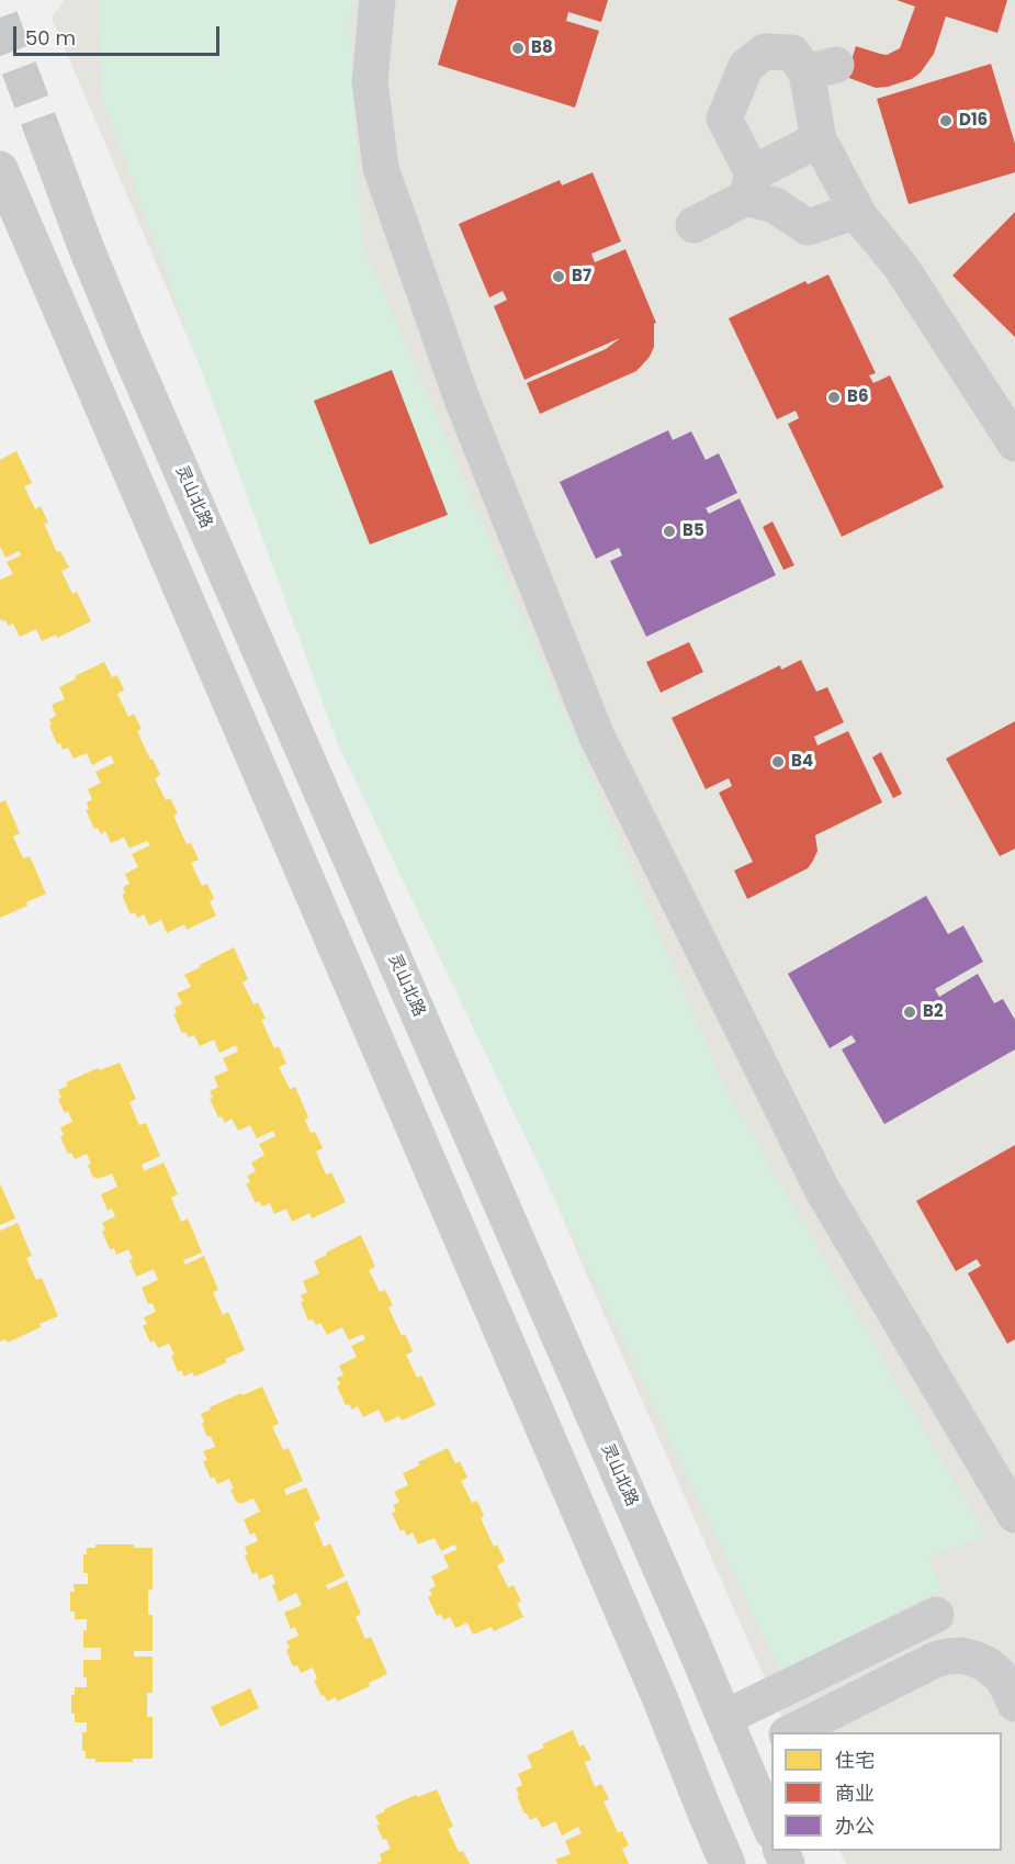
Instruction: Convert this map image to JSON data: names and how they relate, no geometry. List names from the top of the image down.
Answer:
{
  "streets": {
    "street": ["灵山北路"]
  },
  "places": [
    "B8",
    "D16",
    "B7",
    "B6",
    "B5",
    "B4",
    "B2"
  ],
  "legend": ["住宅", "商业", "办公"],
  "scale_bar": "50 m"
}
